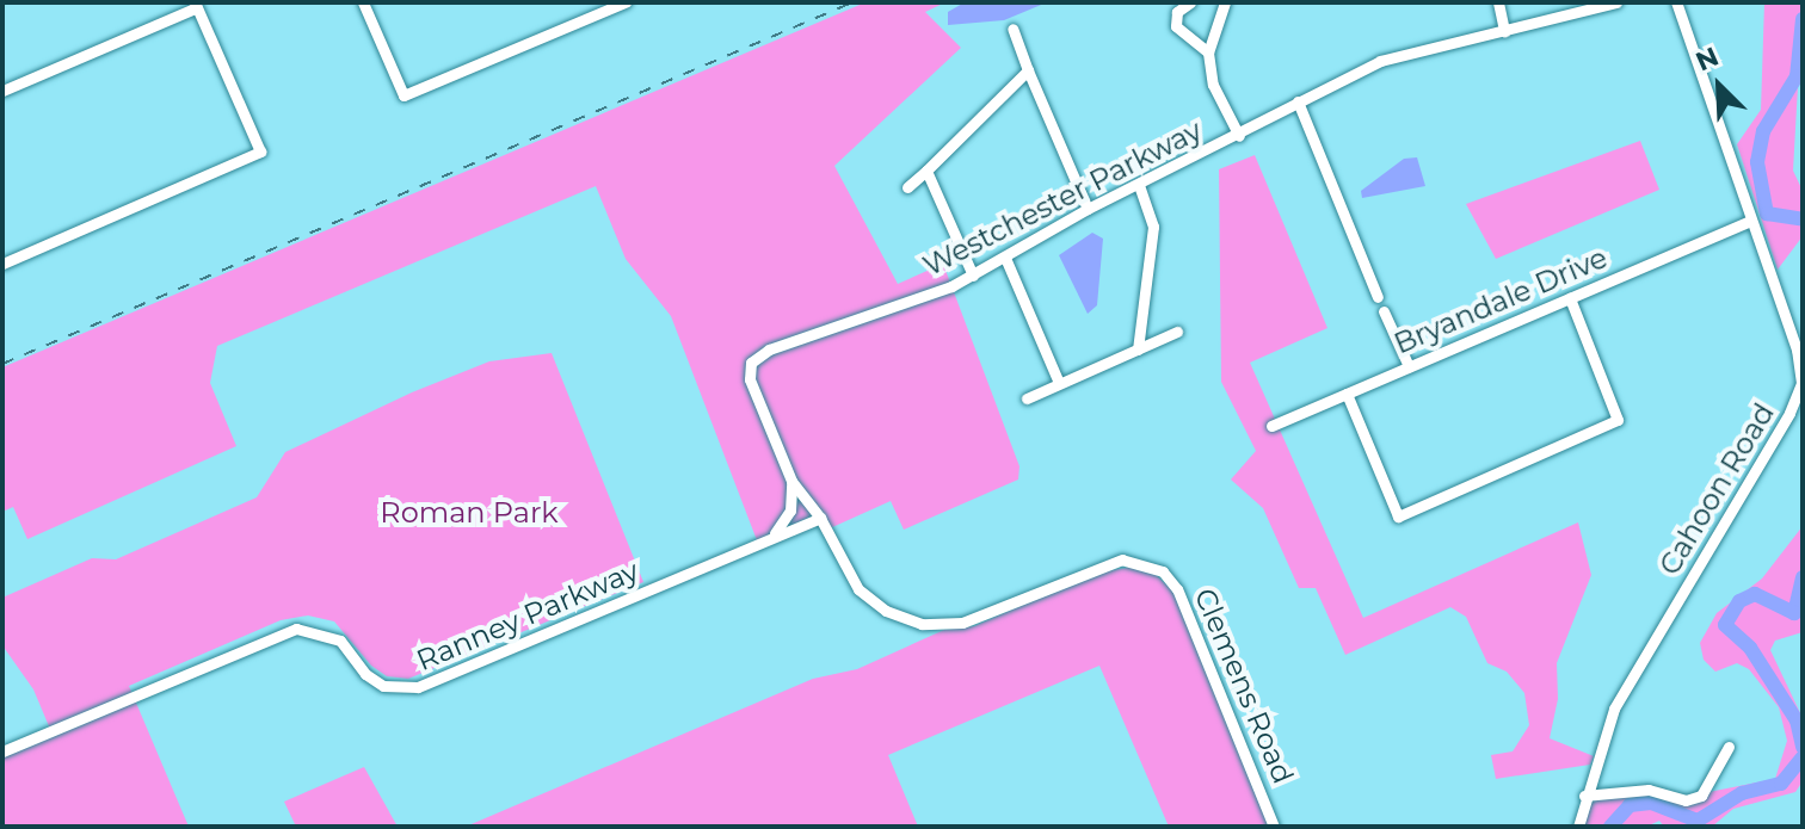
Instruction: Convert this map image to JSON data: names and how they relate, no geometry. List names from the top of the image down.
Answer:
{
  "streets": {
    "street": [
      "Westchester Parkway",
      "Bryandale Drive",
      "Cahoon Road",
      "Ranney Parkway",
      "Clemens Road"
    ]
  },
  "crossings": [
    ["Westchester Parkway", "Ranney Parkway"],
    ["Westchester Parkway", "Clemens Road"],
    ["Bryandale Drive", "Cahoon Road"]
  ],
  "parks": ["Roman Park"],
  "north": "top left"
}
